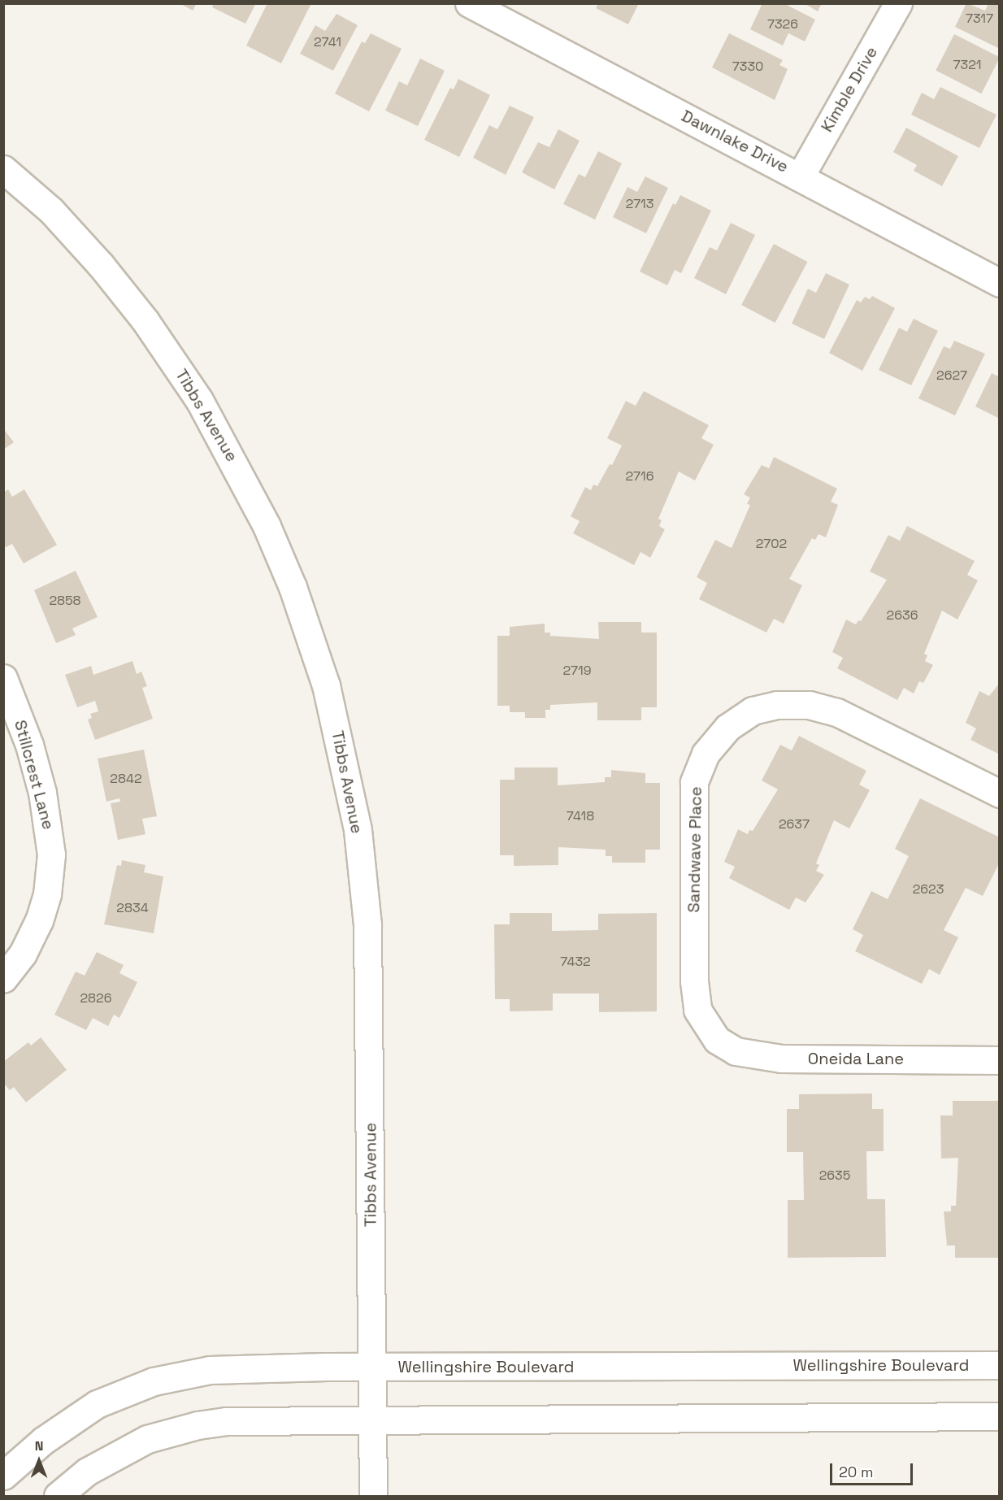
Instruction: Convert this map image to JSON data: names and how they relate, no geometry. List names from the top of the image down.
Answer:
{
  "streets": {
    "street": [
      "Kimble Drive",
      "Dawnlake Drive",
      "Tibbs Avenue",
      "Stillcrest Lane",
      "Sandwave Place",
      "Oneida Lane",
      "Wellingshire Boulevard"
    ]
  },
  "crossings": [
    ["Kimble Drive", "Dawnlake Drive"],
    ["Tibbs Avenue", "Wellingshire Boulevard"],
    ["Sandwave Place", "Oneida Lane"]
  ],
  "house_numbers": [
    "7317",
    "7326",
    "2741",
    "7321",
    "7330",
    "2713",
    "2627",
    "2716",
    "2702",
    "2858",
    "2636",
    "2719",
    "2842",
    "7418",
    "2637",
    "2623",
    "2834",
    "7432",
    "2826",
    "2635"
  ],
  "scale_bar": "20 m",
  "north": "top"
}
